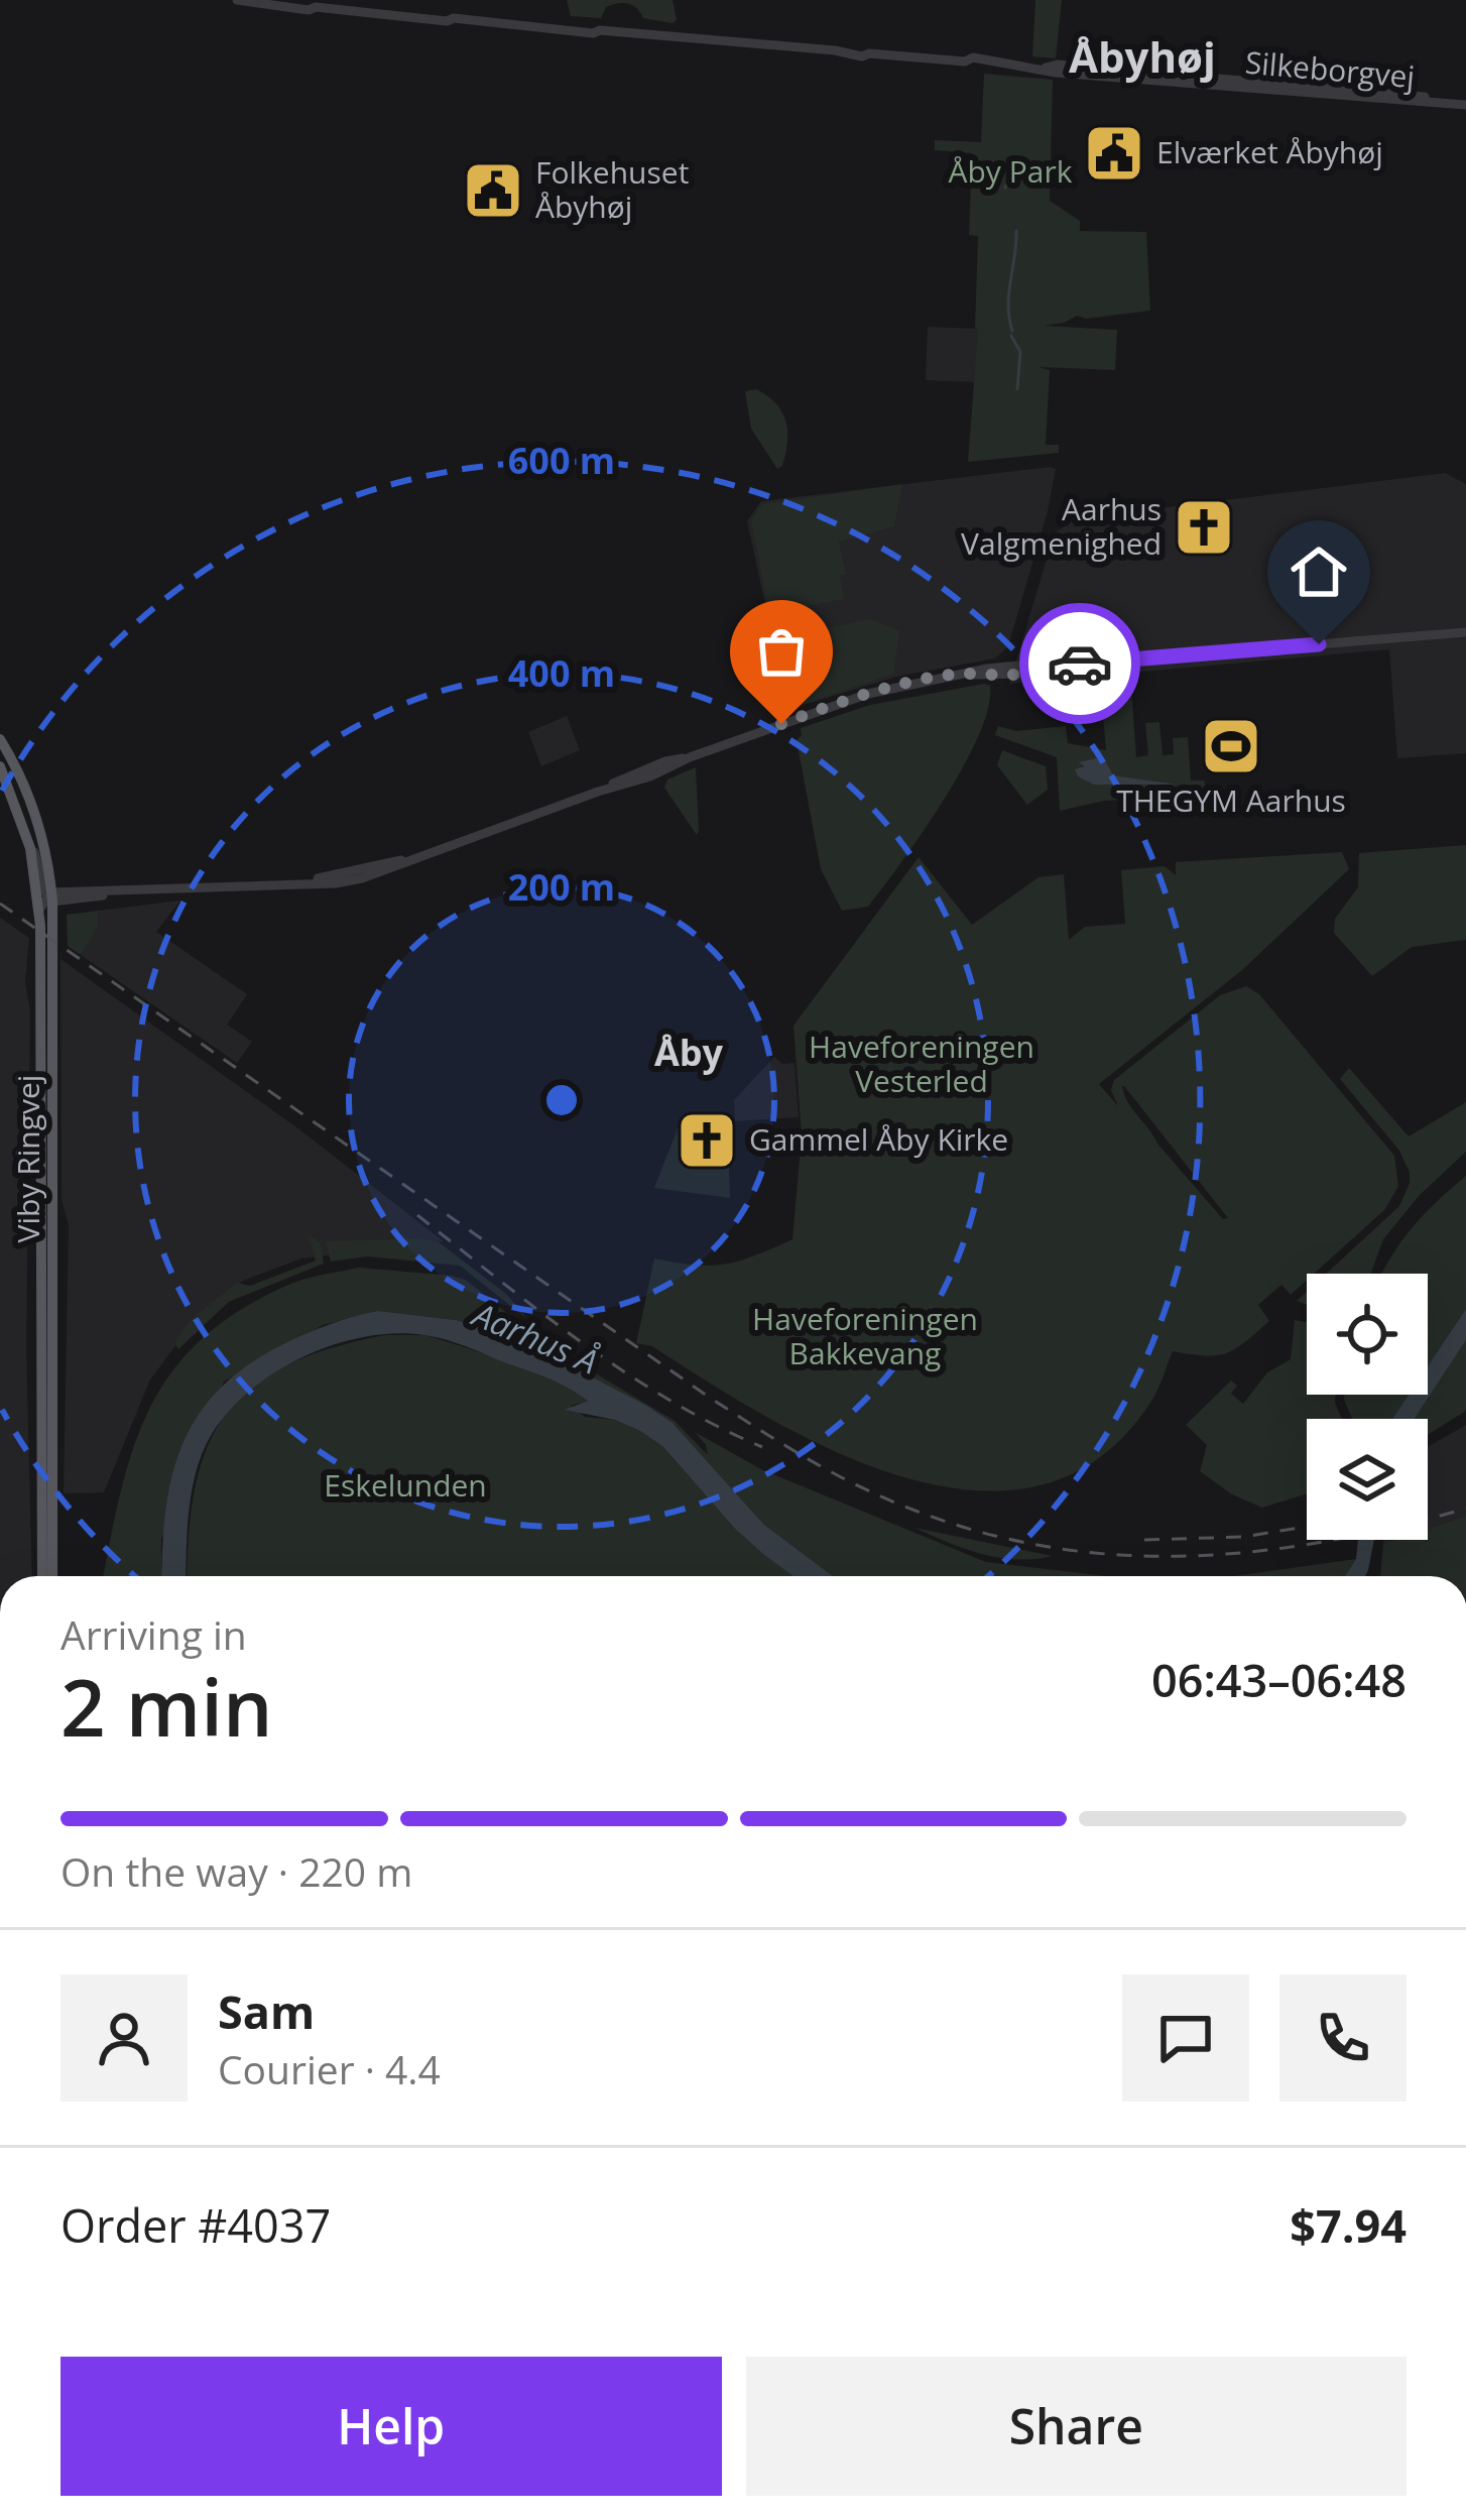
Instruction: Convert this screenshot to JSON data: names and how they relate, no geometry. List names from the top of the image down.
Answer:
{
  "streets": {
    "main road": ["Viby Ringvej"],
    "street": ["Silkeborgvej"]
  },
  "districts": ["Åbyhøj", "Åby"],
  "water": ["Aarhus Å"],
  "parks": [
    "Åby Park",
    "Haveforeningen Vesterled",
    "Haveforeningen Bakkevang",
    "Eskelunden"
  ],
  "places": {
    "public building": ["Elværket Åbyhøj", "Folkehuset Åbyhøj"],
    "church": ["Aarhus Valgmenighed", "Gammel Åby Kirke"],
    "sports": ["THEGYM Aarhus"]
  },
  "page": {
    "heading": ["2 min", "Arriving in", "06:43–06:48"],
    "panel": [
      "Sam",
      "Courier · 4.4",
      "Order #4037",
      "$7.94"
    ],
    "bar": "On the way · 220 m",
    "buttons": ["Help", "Share"]
  },
  "rings": ["600 m", "400 m", "200 m"]
}
